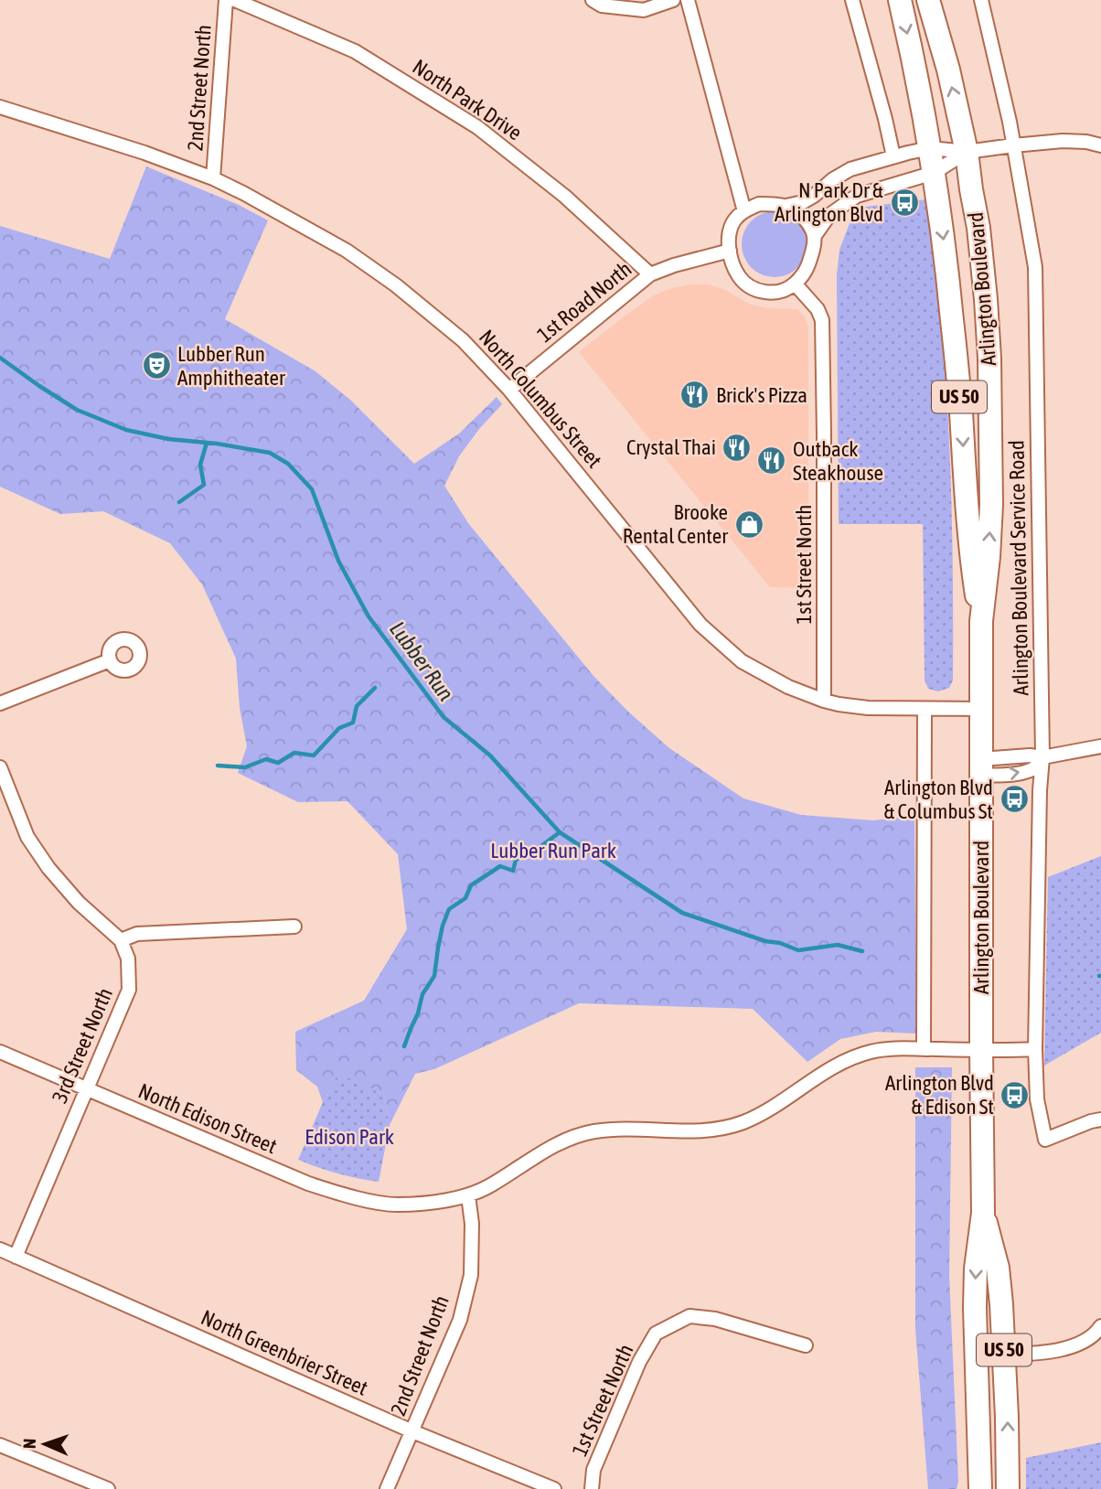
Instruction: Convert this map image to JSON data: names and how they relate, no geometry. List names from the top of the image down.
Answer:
{
  "streets": {
    "highway": ["Arlington Boulevard", "US 50"],
    "street": [
      "2nd Street North",
      "North Park Drive",
      "1st Road North",
      "North Columbus Street",
      "1st Street North",
      "Arlington Boulevard Service Road",
      "3rd Street North",
      "North Edison Street",
      "North Greenbrier Street"
    ]
  },
  "crossings": [
    ["2nd Street North", "North Columbus Street"],
    ["2nd Street North", "North Edison Street"],
    ["2nd Street North", "North Greenbrier Street"],
    ["North Park Drive", "1st Road North"],
    ["Arlington Boulevard", "North Columbus Street"],
    ["Arlington Boulevard", "North Edison Street"],
    ["1st Road North", "North Columbus Street"],
    ["1st Road North", "1st Street North"],
    ["North Columbus Street", "1st Street North"],
    ["Arlington Boulevard Service Road", "North Edison Street"],
    ["3rd Street North", "North Edison Street"],
    ["3rd Street North", "North Greenbrier Street"]
  ],
  "water": ["Lubber Run"],
  "parks": ["Lubber Run Park", "Edison Park"],
  "places": {
    "bus stop": ["N Park Dr & Arlington Blvd", "Arlington Blvd & Columbus St", "Arlington Blvd & Edison St"],
    "theatre": ["Lubber Run Amphitheater"],
    "restaurant": ["Brick's Pizza", "Crystal Thai", "Outback Steakhouse"],
    "shop": ["Brooke Rental Center"]
  },
  "north": "left"
}
